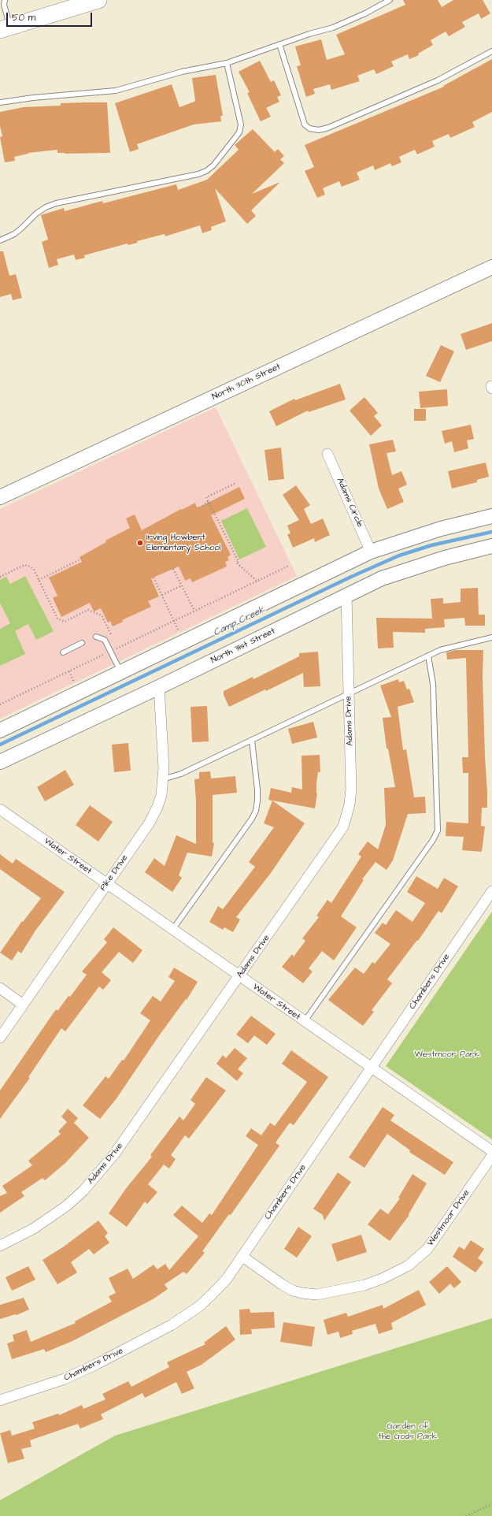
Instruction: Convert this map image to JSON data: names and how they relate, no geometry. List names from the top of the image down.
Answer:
{
  "streets": {
    "main road": ["North 30th Street", "North 31st Street"],
    "street": [
      "Adams Circle",
      "Adams Drive",
      "Water Street",
      "Pike Drive",
      "Chambers Drive",
      "Westmoor Drive"
    ]
  },
  "crossings": [
    ["North 31st Street", "Adams Drive"],
    ["North 31st Street", "Pike Drive"],
    ["Adams Drive", "Water Street"],
    ["Water Street", "Pike Drive"],
    ["Water Street", "Chambers Drive"],
    ["Chambers Drive", "Westmoor Drive"]
  ],
  "water": ["Camp Creek"],
  "parks": ["Westmoor Park", "Garden of the Gods Park"],
  "places": ["Irving Howbert Elementary School"],
  "scale_bar": "50 m"
}
